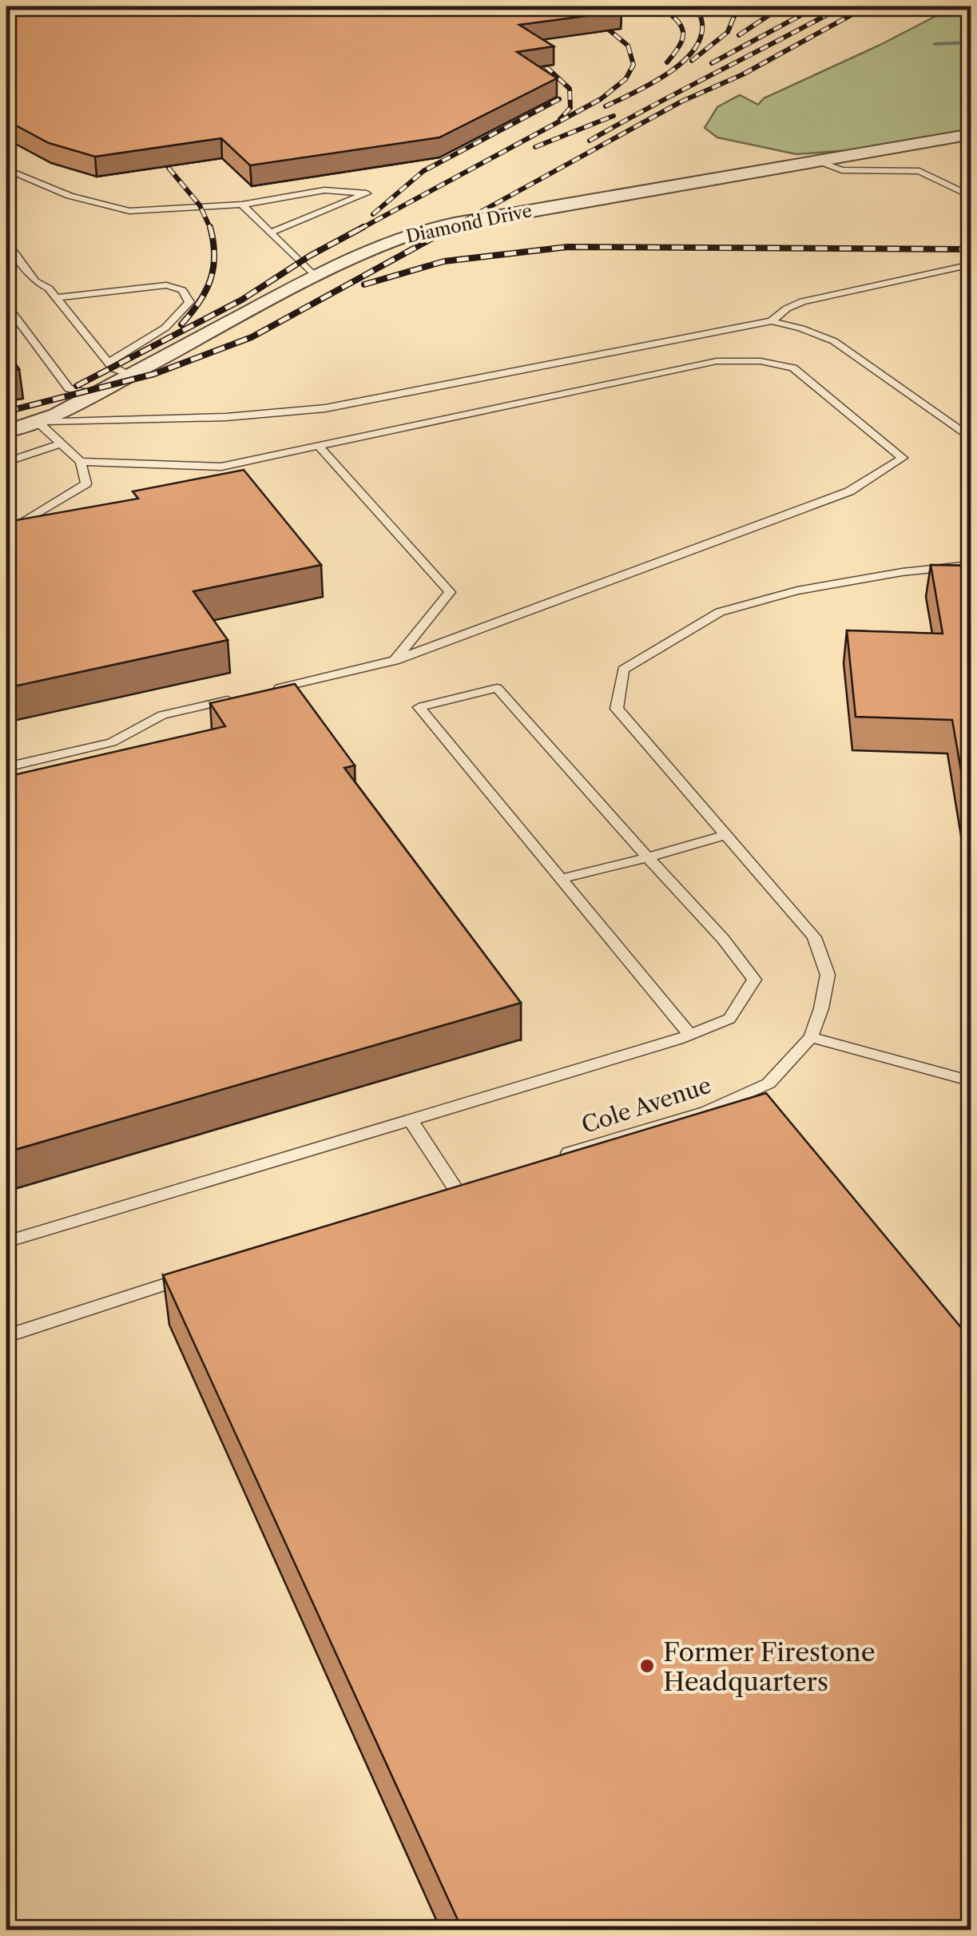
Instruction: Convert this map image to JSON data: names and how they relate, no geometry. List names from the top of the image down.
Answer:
{
  "streets": {
    "street": ["Diamond Drive"],
    "lane": ["Cole Avenue"]
  },
  "places": ["Former Firestone Headquarters"]
}
